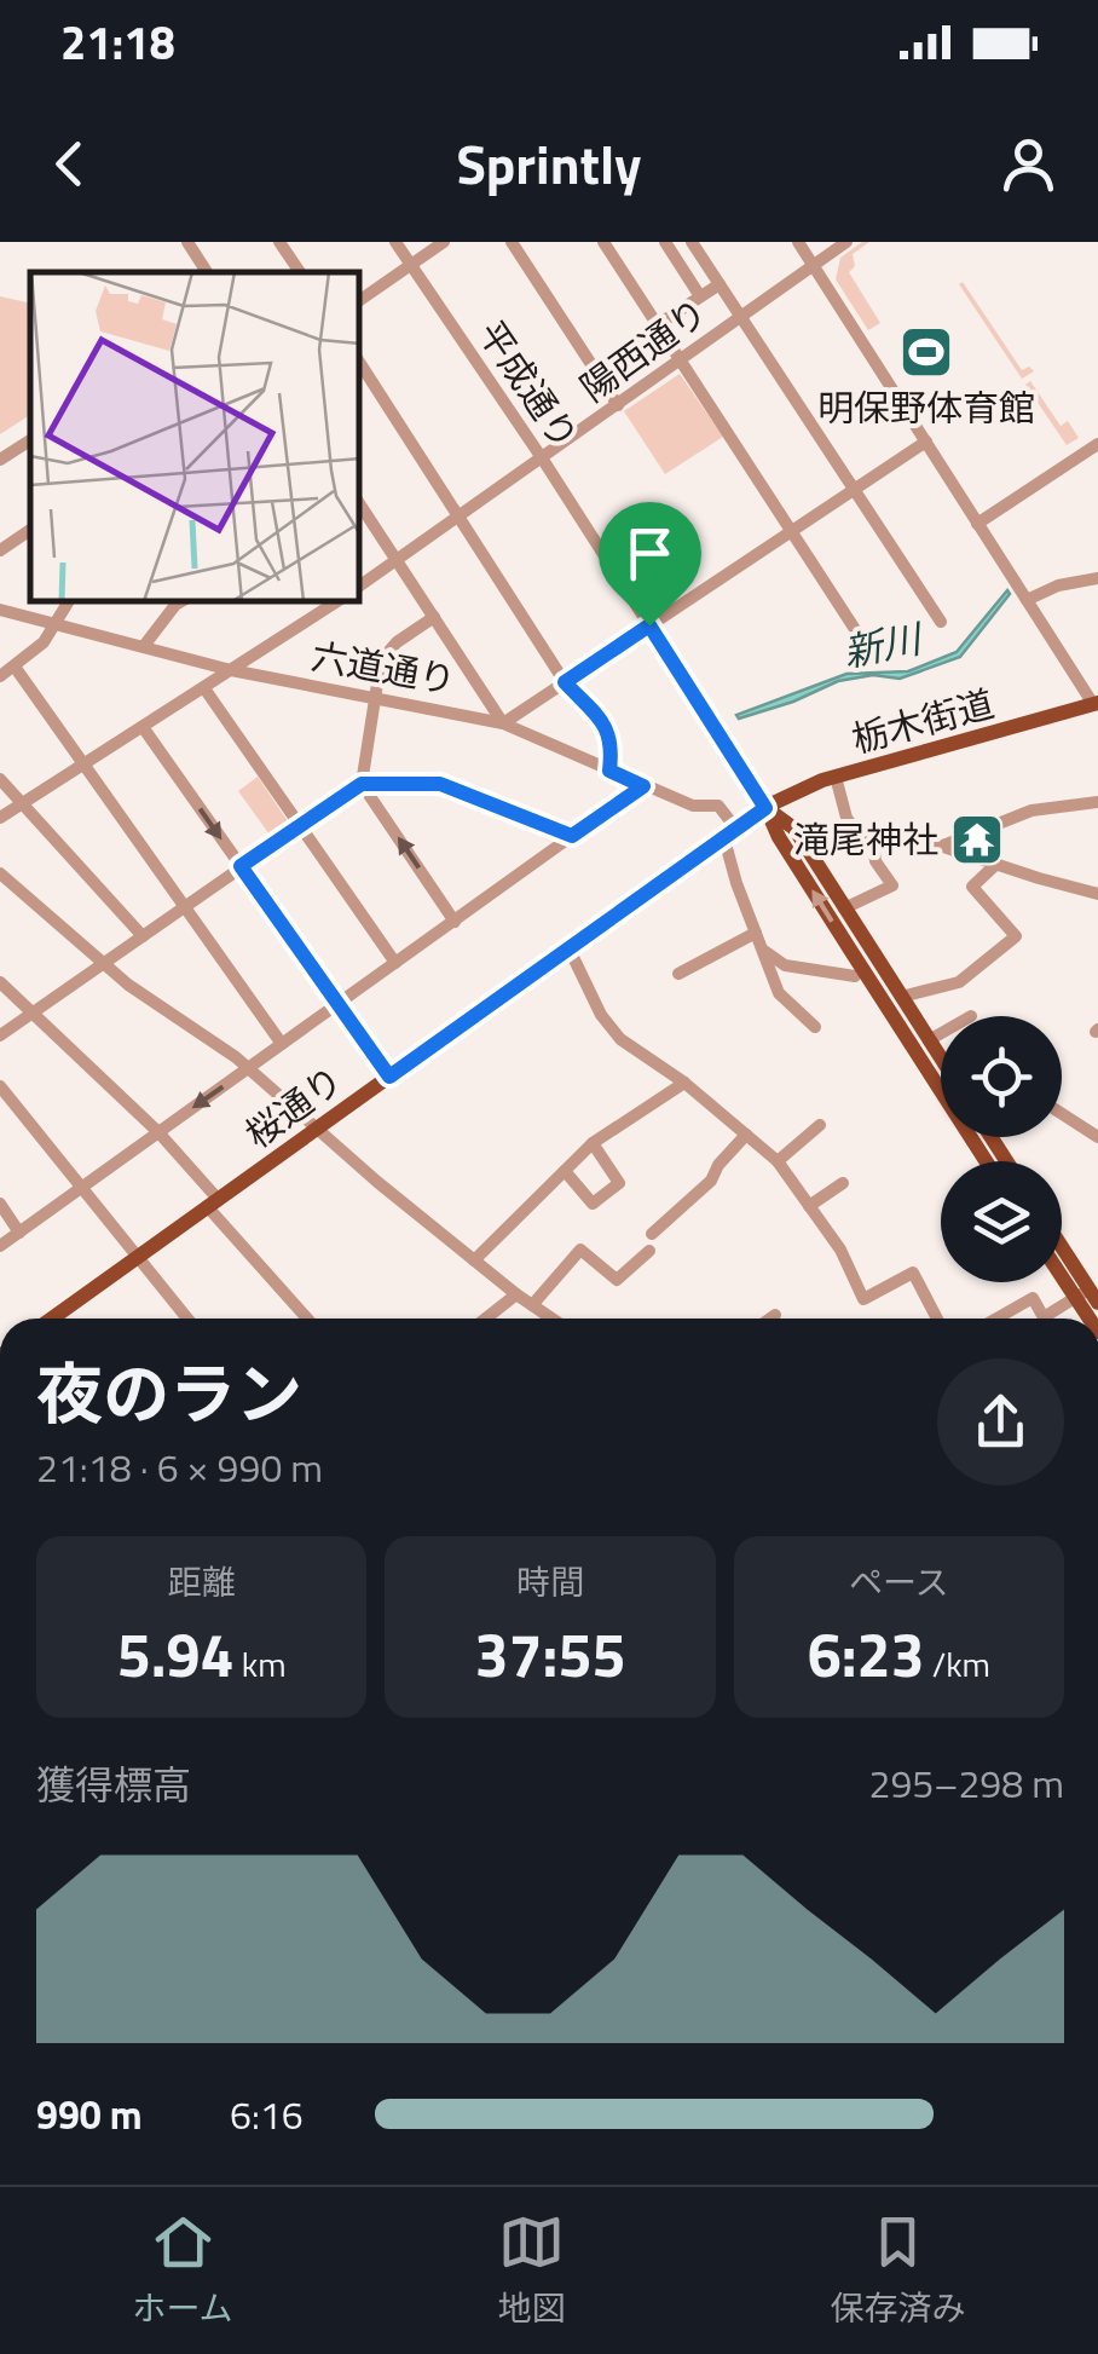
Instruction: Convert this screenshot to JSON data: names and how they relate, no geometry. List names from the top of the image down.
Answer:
{
  "streets": {
    "main road": ["栃木街道", "桜通り"],
    "street": ["陽西通り", "平成通り", "六道通り"]
  },
  "crossings": [
    ["陽西通り", "平成通り"],
    ["平成通り", "栃木街道"],
    ["平成通り", "桜通り"],
    ["六道通り", "桜通り"],
    ["栃木街道", "桜通り"]
  ],
  "water": ["新川"],
  "places": {
    "sports": ["明保野体育館"],
    "temple": ["滝尾神社"]
  },
  "page": {
    "status": "21:18",
    "header": "Sprintly",
    "heading": ["夜のラン", "21:18 · 6 × 990 m"],
    "stats": [
      ["距離", "5.94 km"],
      ["時間", "37:55"],
      ["ペース", "6:23 /km"]
    ],
    "chart": ["獲得標高", "295–298 m"],
    "list": [
      {
        "name": "990 m",
        "note": "6:16"
      }
    ],
    "tabs": ["ホーム", "地図", "保存済み"]
  }
}
